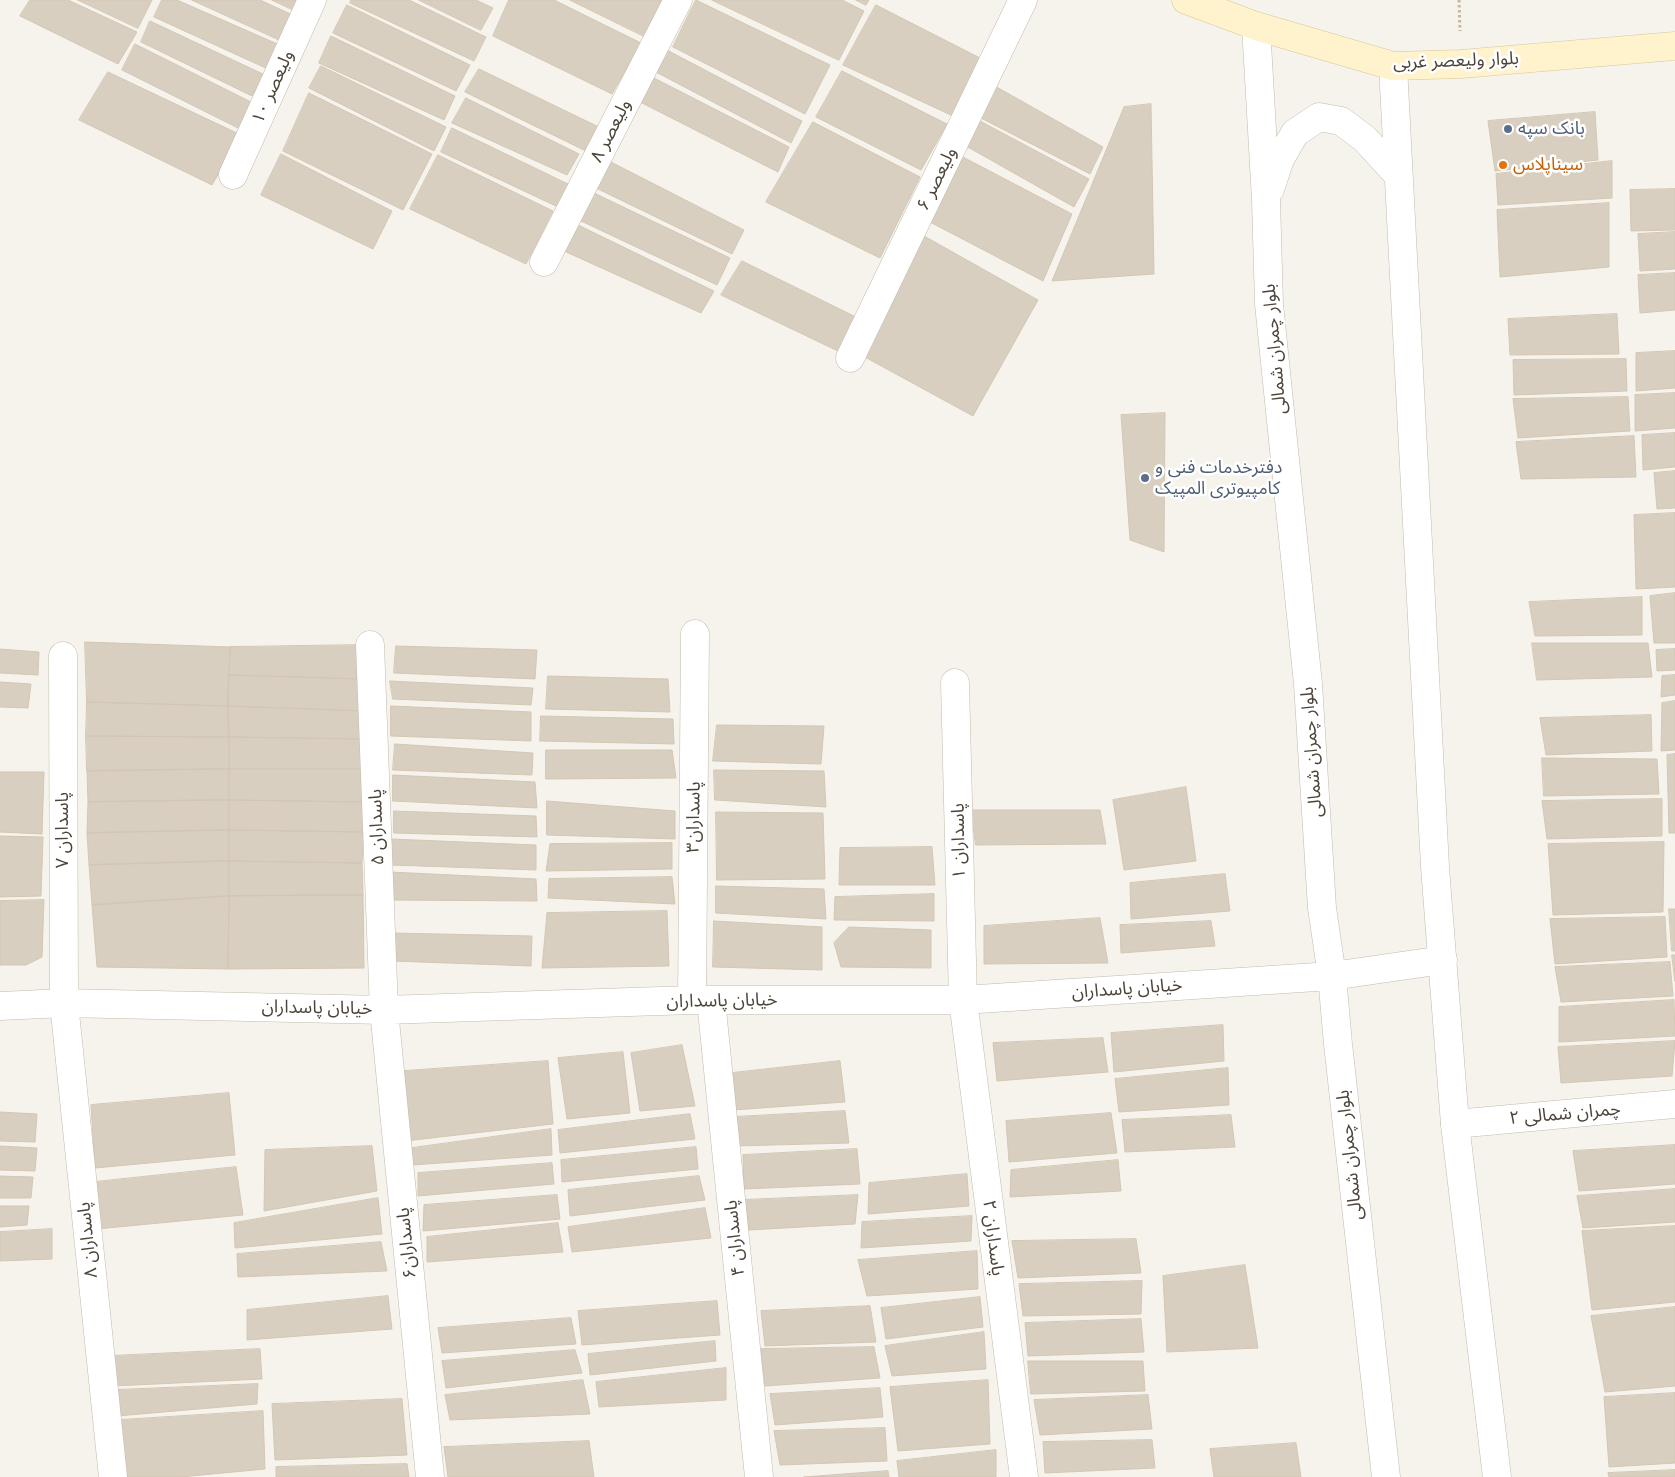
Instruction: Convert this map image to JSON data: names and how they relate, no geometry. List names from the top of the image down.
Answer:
{
  "streets": {
    "main road": ["بلوار ولیعصر غربی"],
    "street": [
      "ولیعصر ۱۰",
      "ولیعصر ۸",
      "ولیعصر ۶",
      "بلوار چمران شمالی",
      "پاسداران۳",
      "پاسداران ۵",
      "پاسداران ۷",
      "پاسداران ۱",
      "خیابان پاسداران",
      "چمران شمالی ۲",
      "پاسداران ۴",
      "پاسداران ۲",
      "پاسداران ۸",
      "پاسداران۶"
    ]
  },
  "crossings": [
    ["بلوار ولیعصر غربی", "بلوار چمران شمالی"],
    ["بلوار چمران شمالی", "خیابان پاسداران"],
    ["پاسداران۳", "خیابان پاسداران"],
    ["پاسداران۳", "پاسداران ۴"],
    ["پاسداران ۵", "خیابان پاسداران"],
    ["پاسداران ۵", "پاسداران۶"],
    ["پاسداران ۷", "خیابان پاسداران"],
    ["پاسداران ۷", "پاسداران ۸"],
    ["پاسداران ۱", "خیابان پاسداران"],
    ["پاسداران ۱", "پاسداران ۲"],
    ["خیابان پاسداران", "پاسداران ۴"],
    ["خیابان پاسداران", "پاسداران ۲"],
    ["خیابان پاسداران", "پاسداران ۸"],
    ["خیابان پاسداران", "پاسداران۶"]
  ],
  "places": ["بانک سپه", "سیناپلاس", "دفترخدمات فنی و کامپیوتری المپیک"]
}
